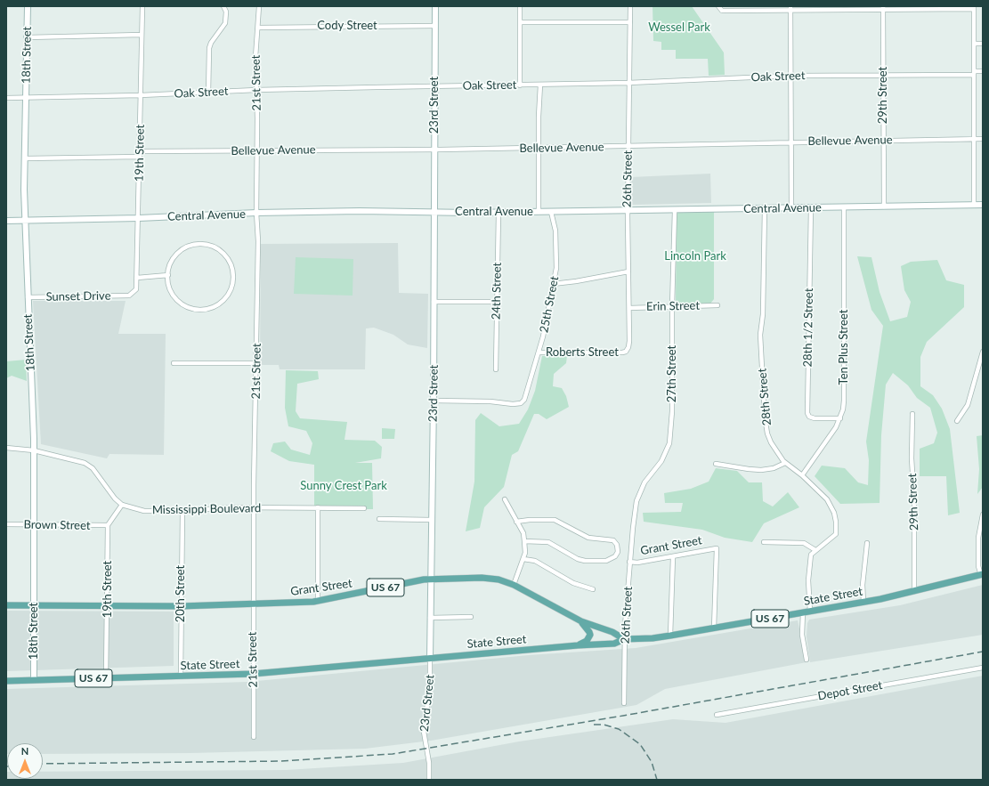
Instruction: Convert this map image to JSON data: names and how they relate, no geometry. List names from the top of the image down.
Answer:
{
  "streets": {
    "main road": ["Grant Street", "US 67", "State Street"],
    "street": [
      "Cody Street",
      "18th Street",
      "Oak Street",
      "21st Street",
      "29th Street",
      "23rd Street",
      "Bellevue Avenue",
      "19th Street",
      "26th Street",
      "Central Avenue",
      "24th Street",
      "Sunset Drive",
      "25th Street",
      "Erin Street",
      "28th 1/2 Street",
      "Ten Plus Street",
      "Roberts Street",
      "27th Street",
      "28th Street",
      "Mississippi Boulevard",
      "Brown Street",
      "20th Street",
      "Depot Street"
    ]
  },
  "crossings": [
    ["Cody Street", "21st Street"],
    ["Cody Street", "23rd Street"],
    ["18th Street", "Oak Street"],
    ["18th Street", "Central Avenue"],
    ["18th Street", "Sunset Drive"],
    ["18th Street", "Mississippi Boulevard"],
    ["18th Street", "Brown Street"],
    ["18th Street", "Grant Street"],
    ["18th Street", "State Street"],
    ["Oak Street", "21st Street"],
    ["Oak Street", "29th Street"],
    ["Oak Street", "23rd Street"],
    ["Oak Street", "19th Street"],
    ["Oak Street", "26th Street"],
    ["21st Street", "Bellevue Avenue"],
    ["21st Street", "Central Avenue"],
    ["21st Street", "Mississippi Boulevard"],
    ["21st Street", "Grant Street"],
    ["21st Street", "State Street"],
    ["29th Street", "Bellevue Avenue"],
    ["29th Street", "Central Avenue"],
    ["29th Street", "State Street"],
    ["23rd Street", "Bellevue Avenue"],
    ["23rd Street", "Central Avenue"],
    ["23rd Street", "25th Street"],
    ["23rd Street", "Grant Street"],
    ["23rd Street", "State Street"],
    ["Bellevue Avenue", "19th Street"],
    ["Bellevue Avenue", "26th Street"],
    ["19th Street", "Central Avenue"],
    ["19th Street", "Sunset Drive"],
    ["19th Street", "Brown Street"],
    ["19th Street", "Grant Street"],
    ["19th Street", "State Street"],
    ["26th Street", "Central Avenue"],
    ["26th Street", "Erin Street"],
    ["26th Street", "Roberts Street"],
    ["26th Street", "27th Street"],
    ["26th Street", "Grant Street"],
    ["26th Street", "State Street"],
    ["Central Avenue", "24th Street"],
    ["Central Avenue", "25th Street"],
    ["Central Avenue", "28th 1/2 Street"],
    ["Central Avenue", "Ten Plus Street"],
    ["Central Avenue", "27th Street"],
    ["Central Avenue", "28th Street"],
    ["25th Street", "Roberts Street"],
    ["Erin Street", "27th Street"],
    ["28th 1/2 Street", "Ten Plus Street"],
    ["Ten Plus Street", "28th Street"],
    ["Mississippi Boulevard", "20th Street"],
    ["Grant Street", "20th Street"],
    ["Grant Street", "State Street"],
    ["20th Street", "State Street"]
  ],
  "parks": ["Wessel Park", "Lincoln Park", "Sunny Crest Park"],
  "north": "top"
}
